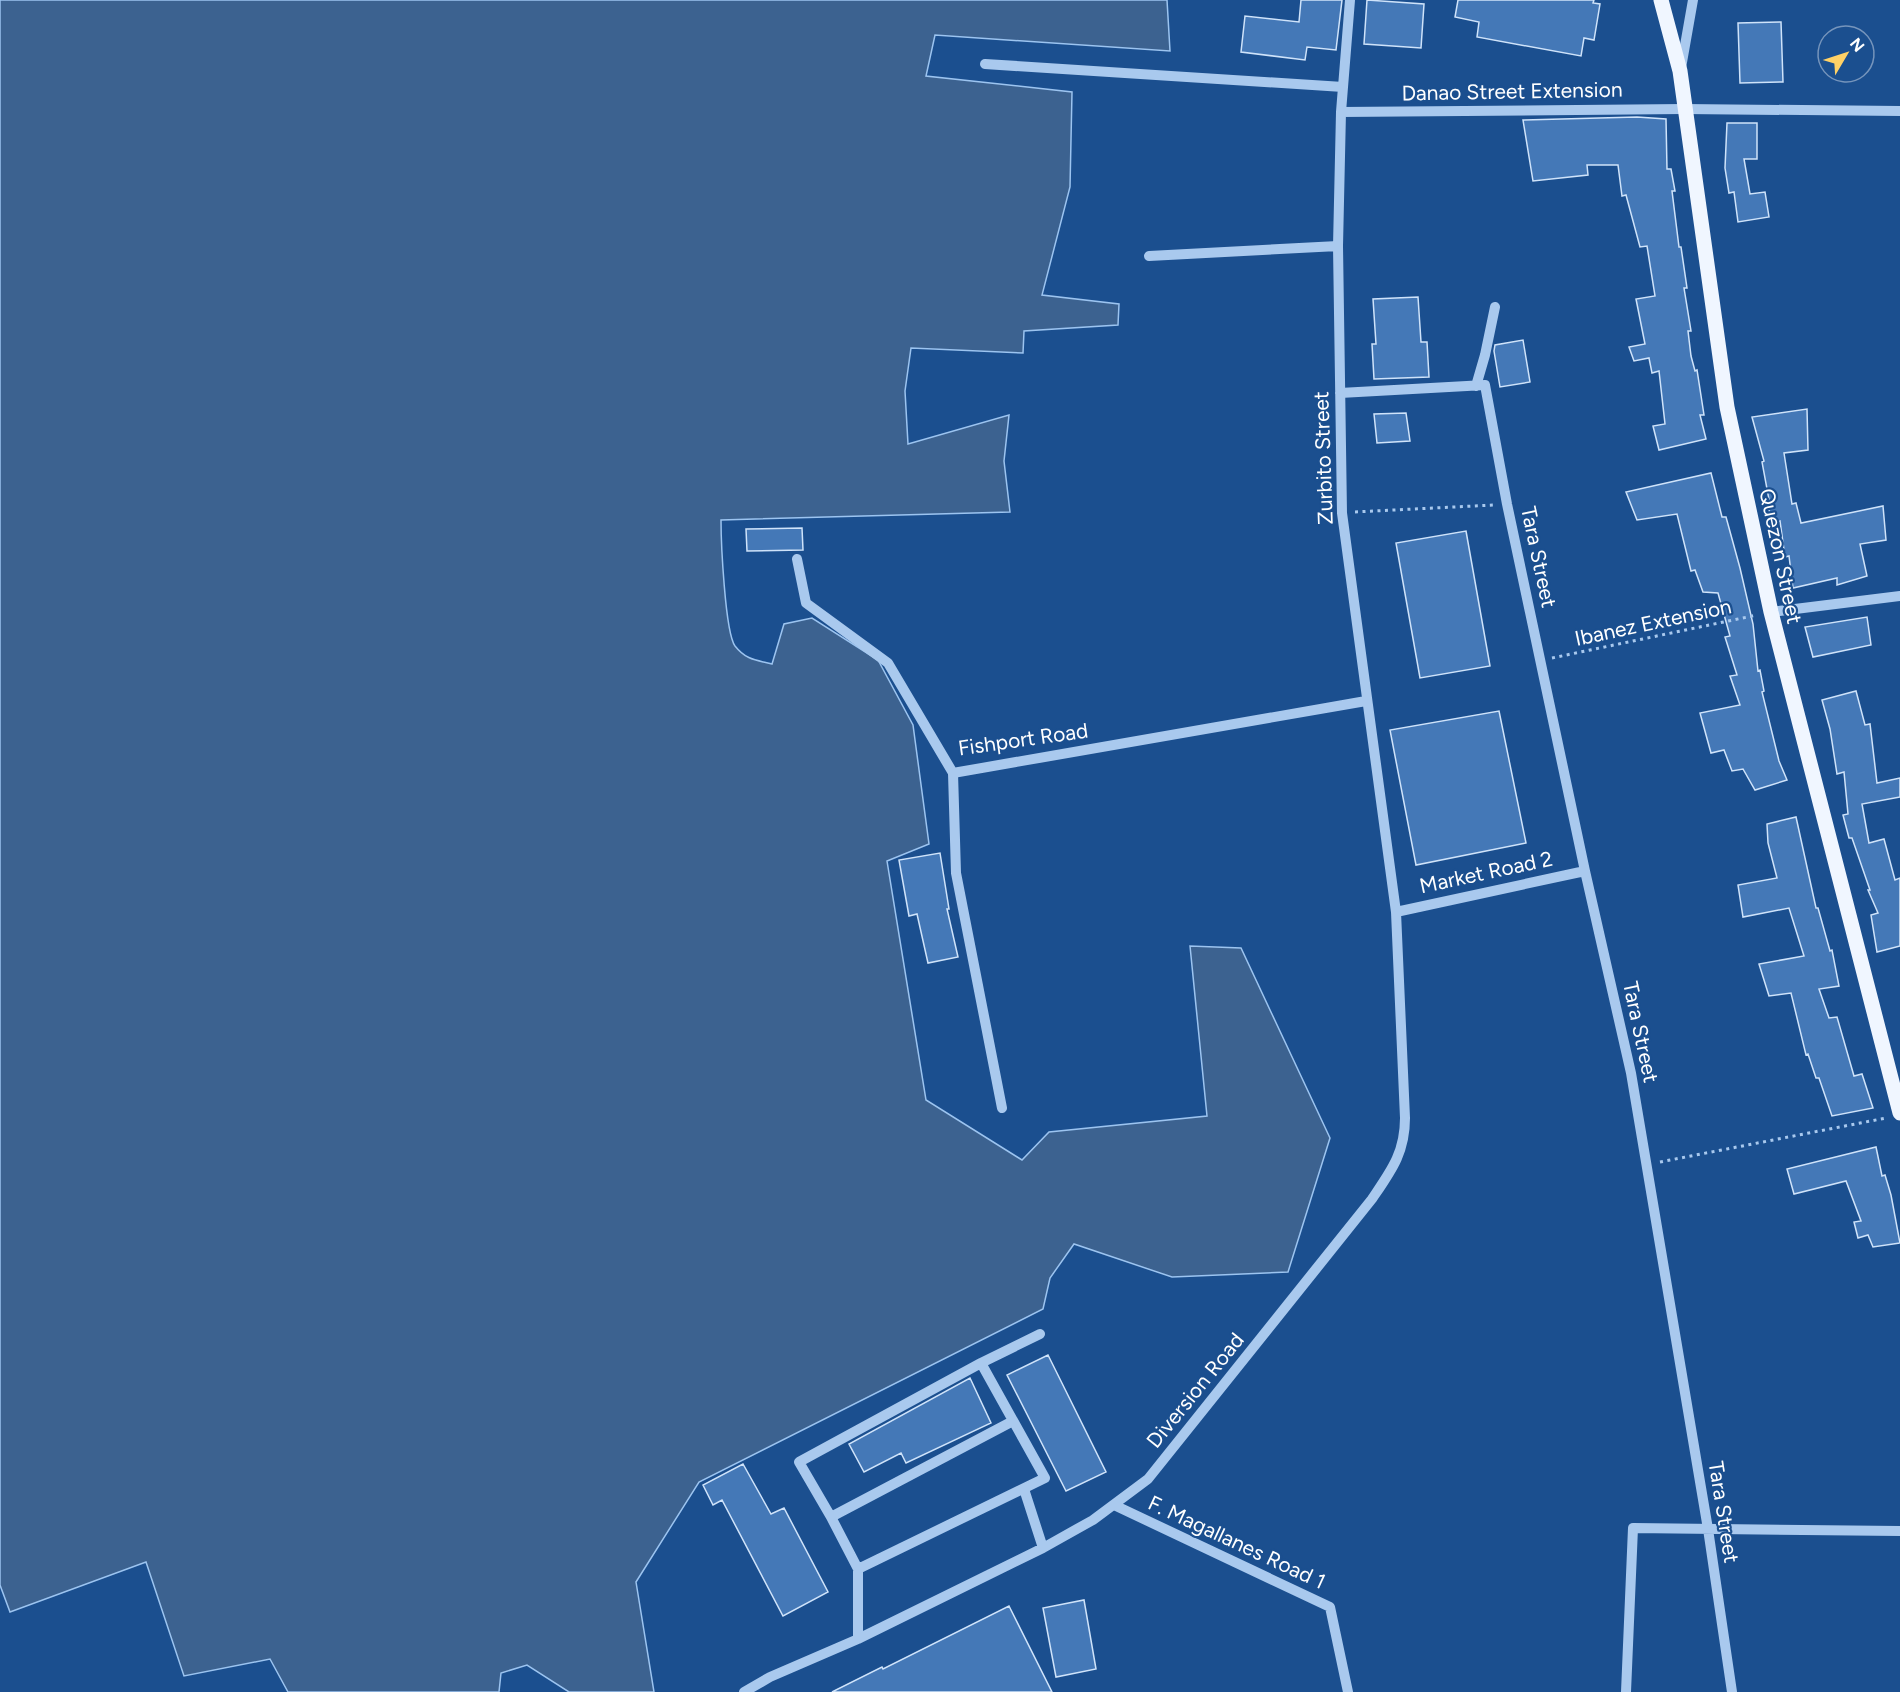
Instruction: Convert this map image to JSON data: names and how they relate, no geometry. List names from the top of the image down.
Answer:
{
  "streets": {
    "main road": ["Quezon Street"],
    "street": [
      "Danao Street Extension",
      "Zurbito Street",
      "Tara Street",
      "Fishport Road",
      "Market Road 2",
      "Diversion Road",
      "F. Magallanes Road 1"
    ],
    "path": ["Ibanez Extension"]
  },
  "crossings": [
    ["Danao Street Extension", "Zurbito Street"],
    ["Danao Street Extension", "Quezon Street"],
    ["Zurbito Street", "Fishport Road"],
    ["Zurbito Street", "Market Road 2"],
    ["Zurbito Street", "Diversion Road"],
    ["Quezon Street", "Ibanez Extension"],
    ["Tara Street", "Ibanez Extension"],
    ["Tara Street", "Market Road 2"],
    ["Market Road 2", "Diversion Road"],
    ["Diversion Road", "F. Magallanes Road 1"]
  ],
  "north": "top right"
}
